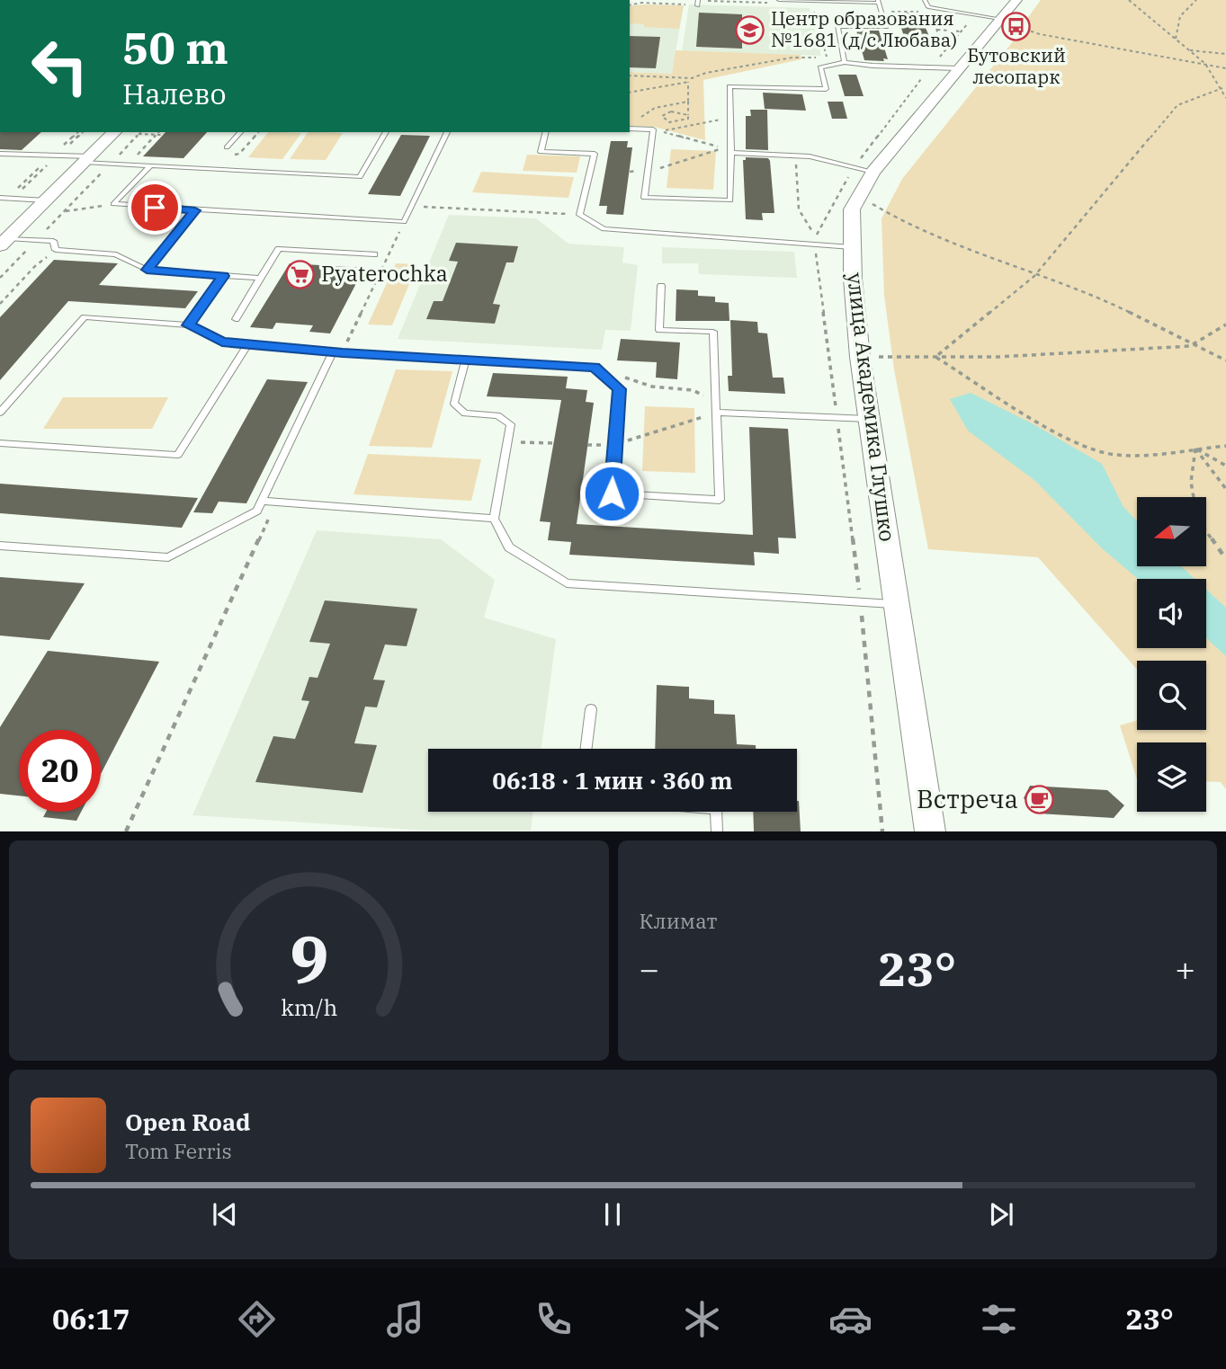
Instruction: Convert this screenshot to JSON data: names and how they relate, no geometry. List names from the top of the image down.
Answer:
{
  "streets": {
    "street": ["улица Академика Глушко"]
  },
  "places": {
    "bus stop": ["Бутовский лесопарк"],
    "school or university": ["Центр образования №1681 (д/с Любава)"],
    "supermarket": ["Pyaterochka"],
    "cafe": ["Встреча"]
  },
  "north": "left",
  "page": {
    "turn": ["50 m", "Налево"],
    "limit": "20",
    "trip": "06:18 · 1 мин · 360 m",
    "tile": "Климат",
    "heat": ["−", "23°", "+"],
    "song": ["Open Road", "Tom Ferris"],
    "tabs": ["06:17", "23°"],
    "gauge": ["9", "km/h"]
  }
}
